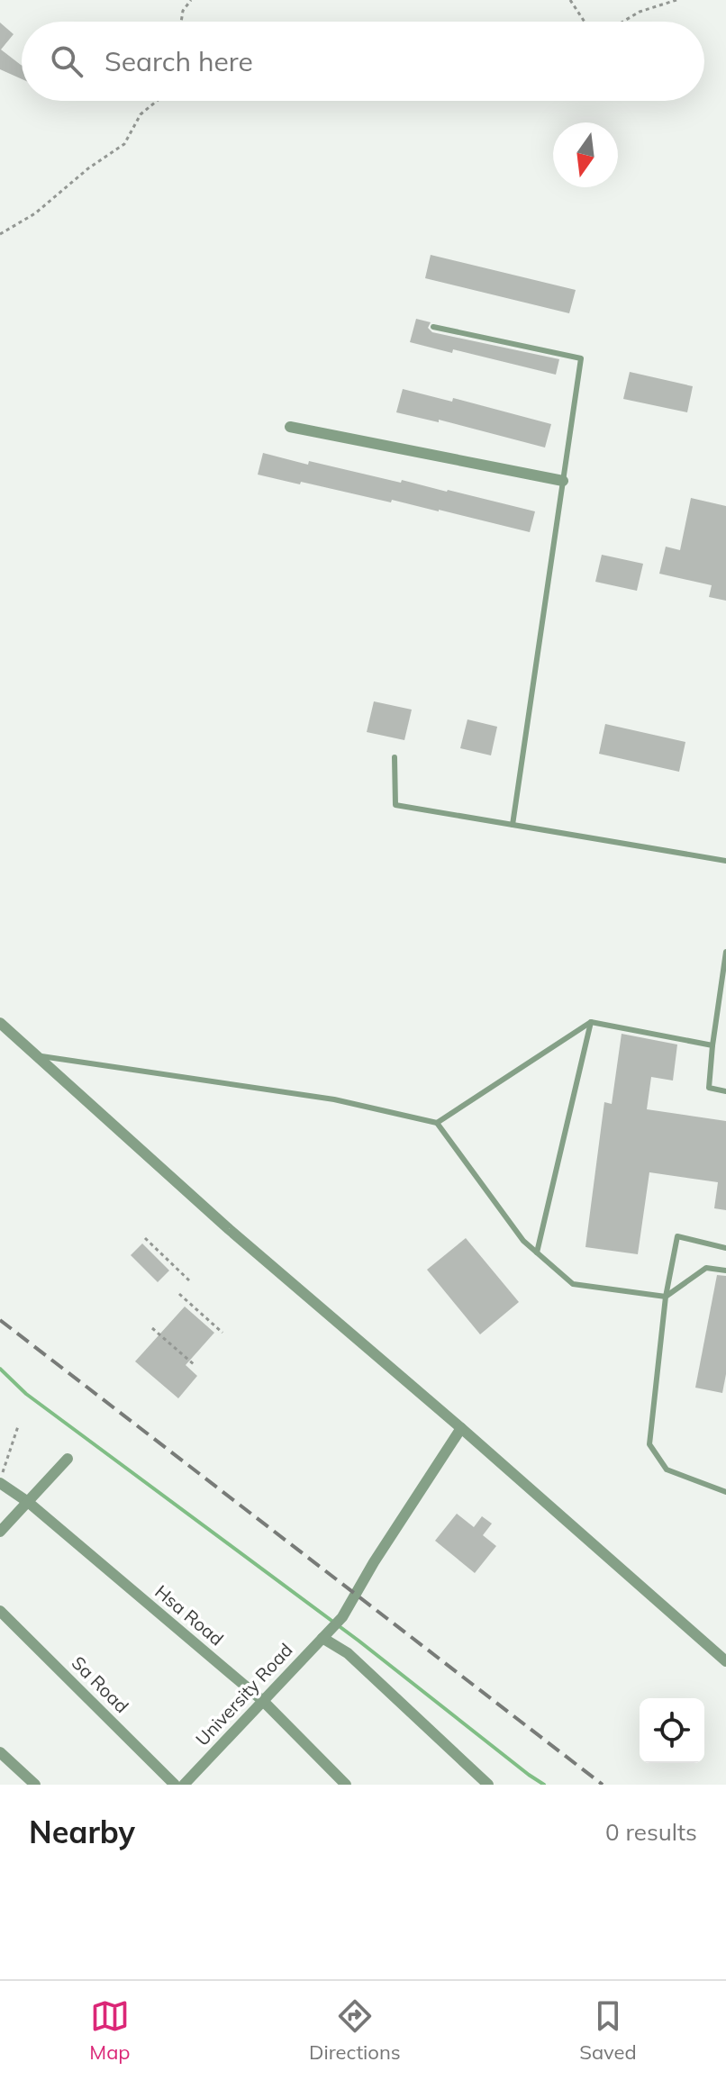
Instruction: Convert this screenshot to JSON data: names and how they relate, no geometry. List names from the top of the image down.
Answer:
{
  "streets": {
    "street": ["Hsa Road", "Sa Road", "University Road"]
  },
  "crossings": [
    ["Hsa Road", "University Road"]
  ],
  "north": "bottom",
  "page": {
    "search": "Search here",
    "heading": ["Nearby", "0 results"],
    "nav": ["Map", "Directions", "Saved"]
  }
}
